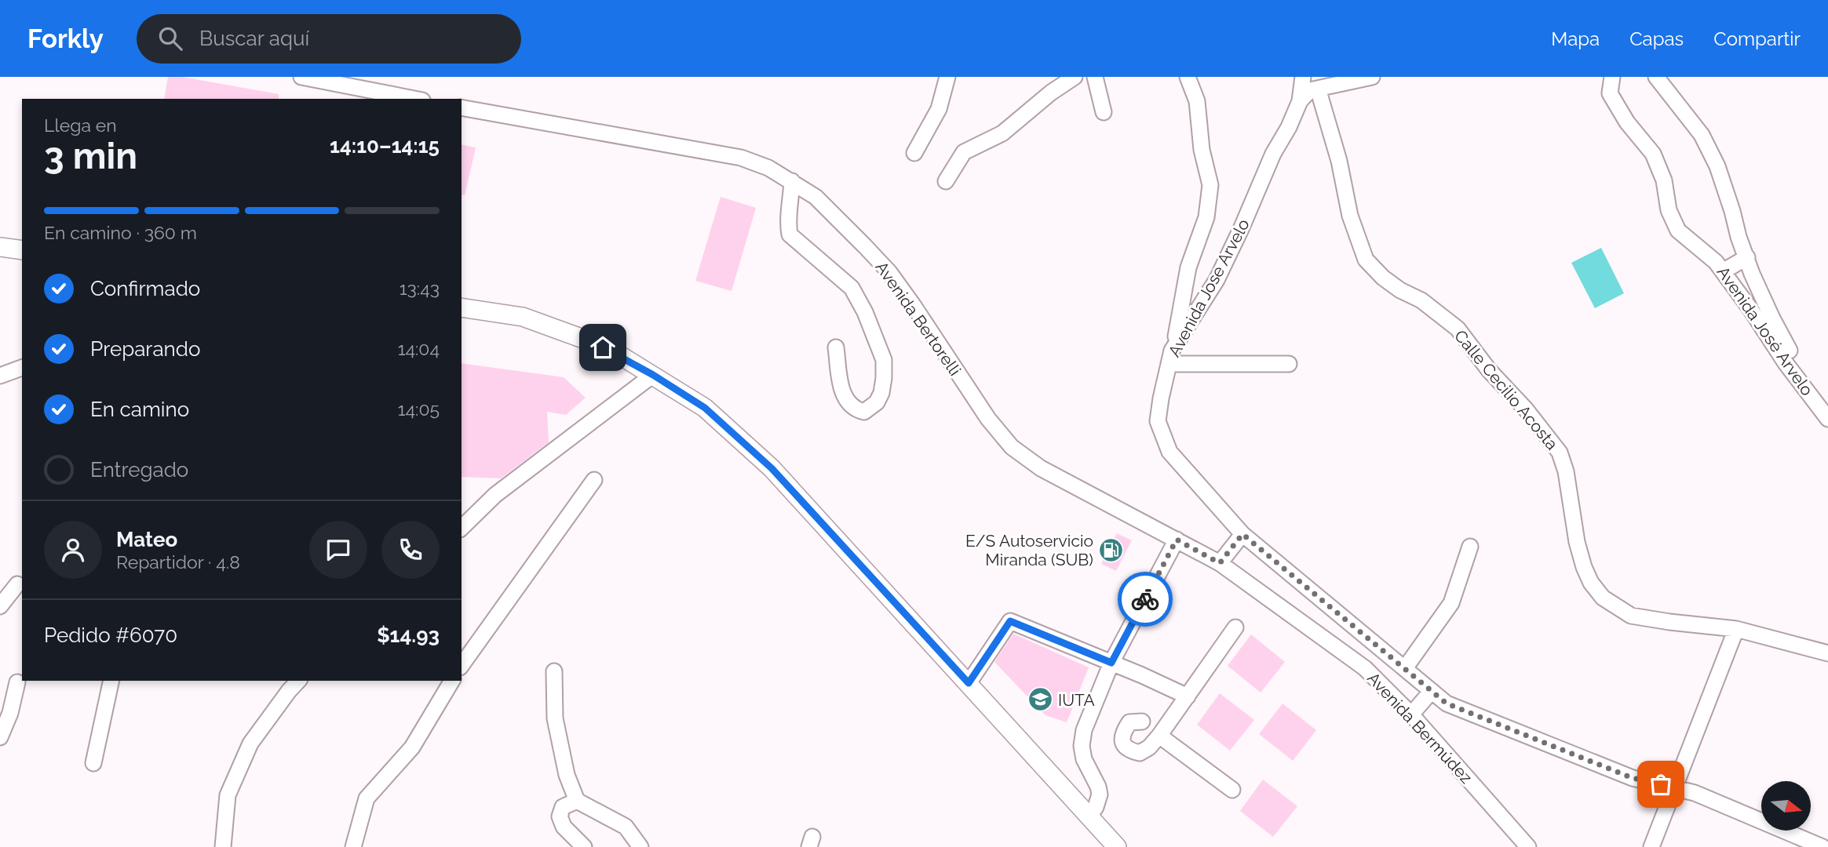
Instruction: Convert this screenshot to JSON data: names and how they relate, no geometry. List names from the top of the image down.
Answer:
{
  "streets": {
    "street": [
      "Avenida Jose Arvelo",
      "Avenida Bertorelli",
      "Avenida José Arvelo",
      "Calle Cecilio Acosta",
      "Avenida Bermúdez"
    ]
  },
  "crossings": [
    ["Avenida Bertorelli", "Avenida Bermúdez"]
  ],
  "places": {
    "fuel station": ["E/S Autoservicio Miranda (SUB)"],
    "school or university": ["IUTA"]
  },
  "north": "right",
  "page": {
    "header": "Forkly",
    "search": "Buscar aquí",
    "nav": ["Mapa", "Capas", "Compartir"],
    "heading": ["3 min", "Llega en", "14:10–14:15"],
    "panel": [
      "Mateo",
      "Repartidor · 4.8",
      "Pedido #6070",
      "$14.93"
    ],
    "bar": "En camino · 360 m",
    "list": [
      ["Confirmado", "13:43"],
      ["Preparando", "14:04"],
      ["En camino", "14:05"],
      "Entregado"
    ]
  }
}
